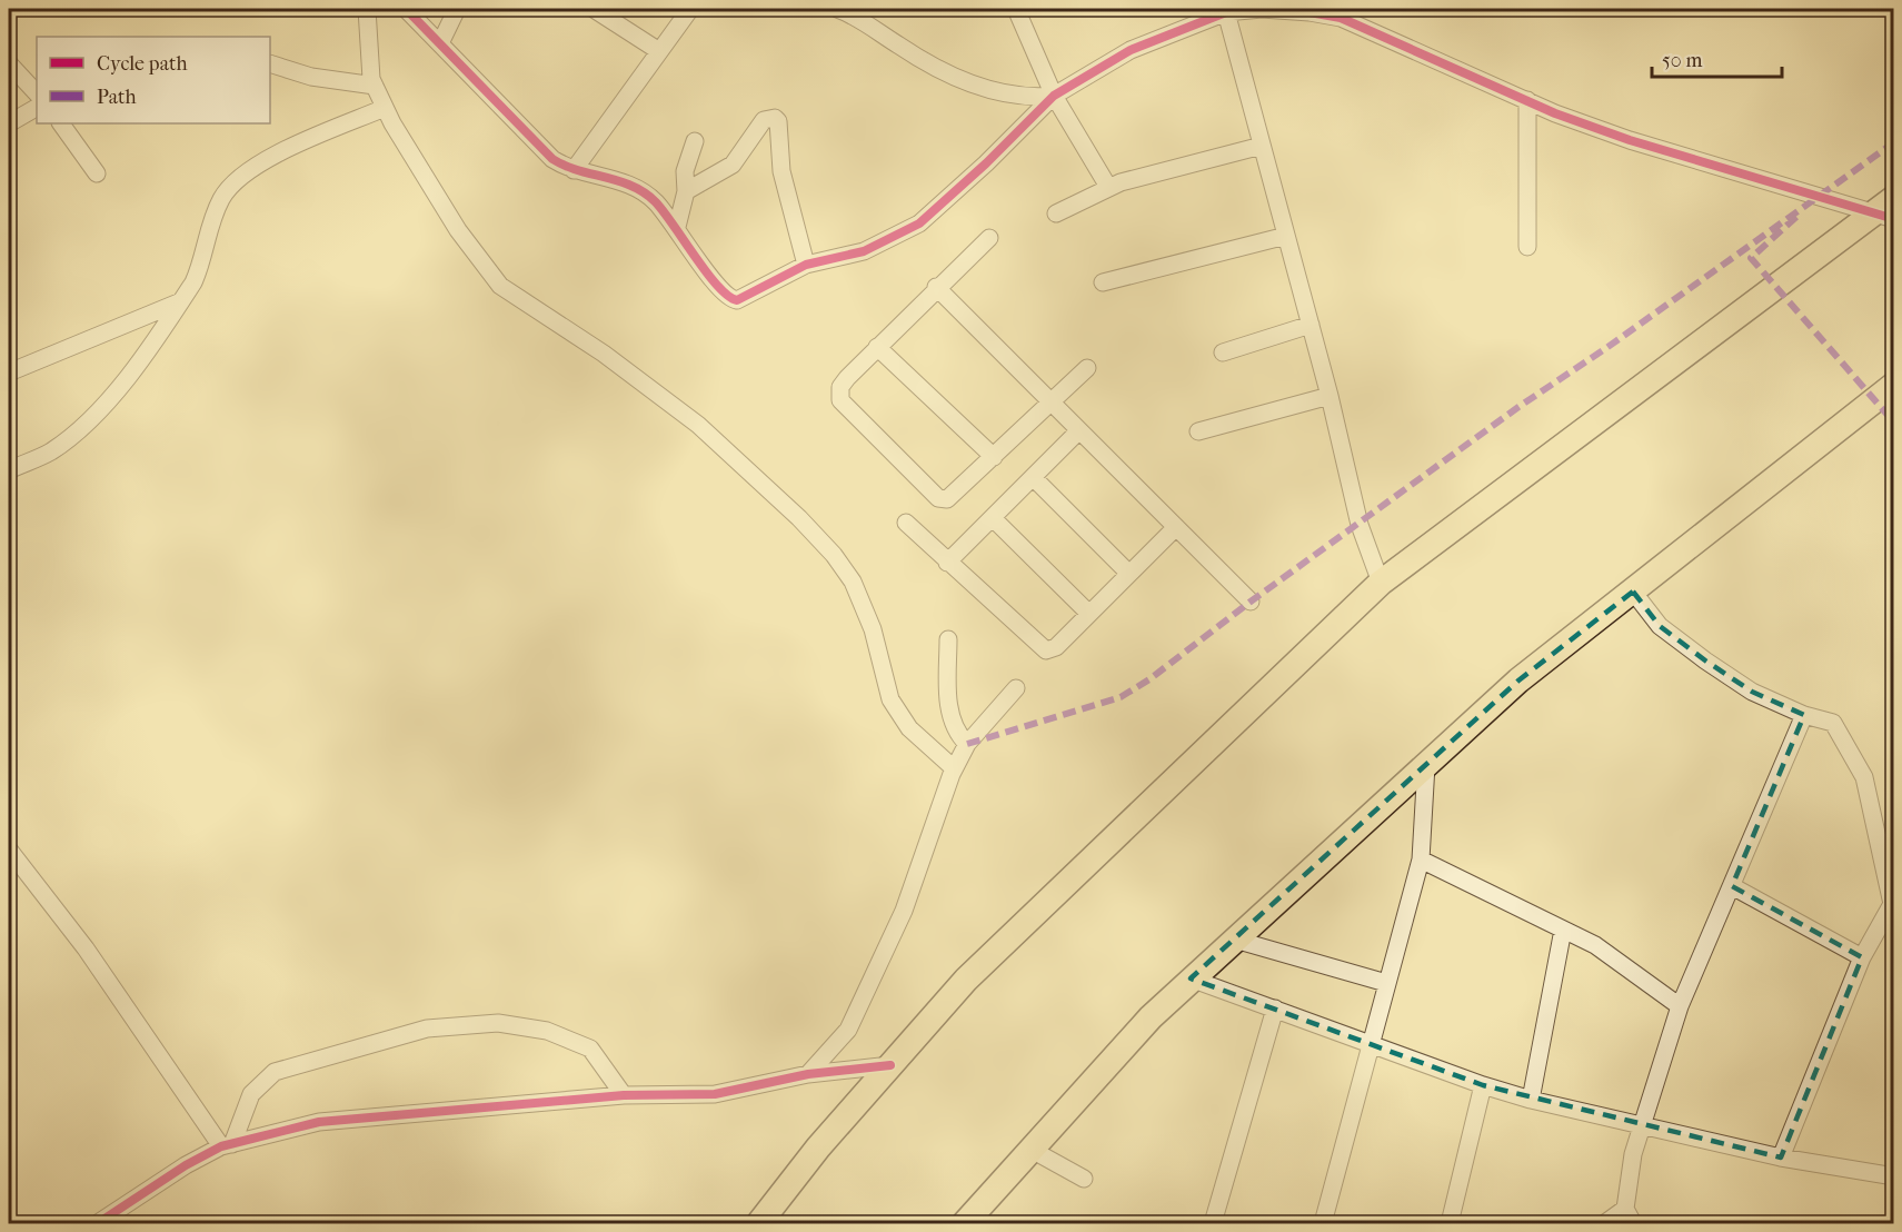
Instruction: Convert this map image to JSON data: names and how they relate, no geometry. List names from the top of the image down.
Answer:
{
  "legend": ["Cycle path", "Path"],
  "scale_bar": "50 m"
}
